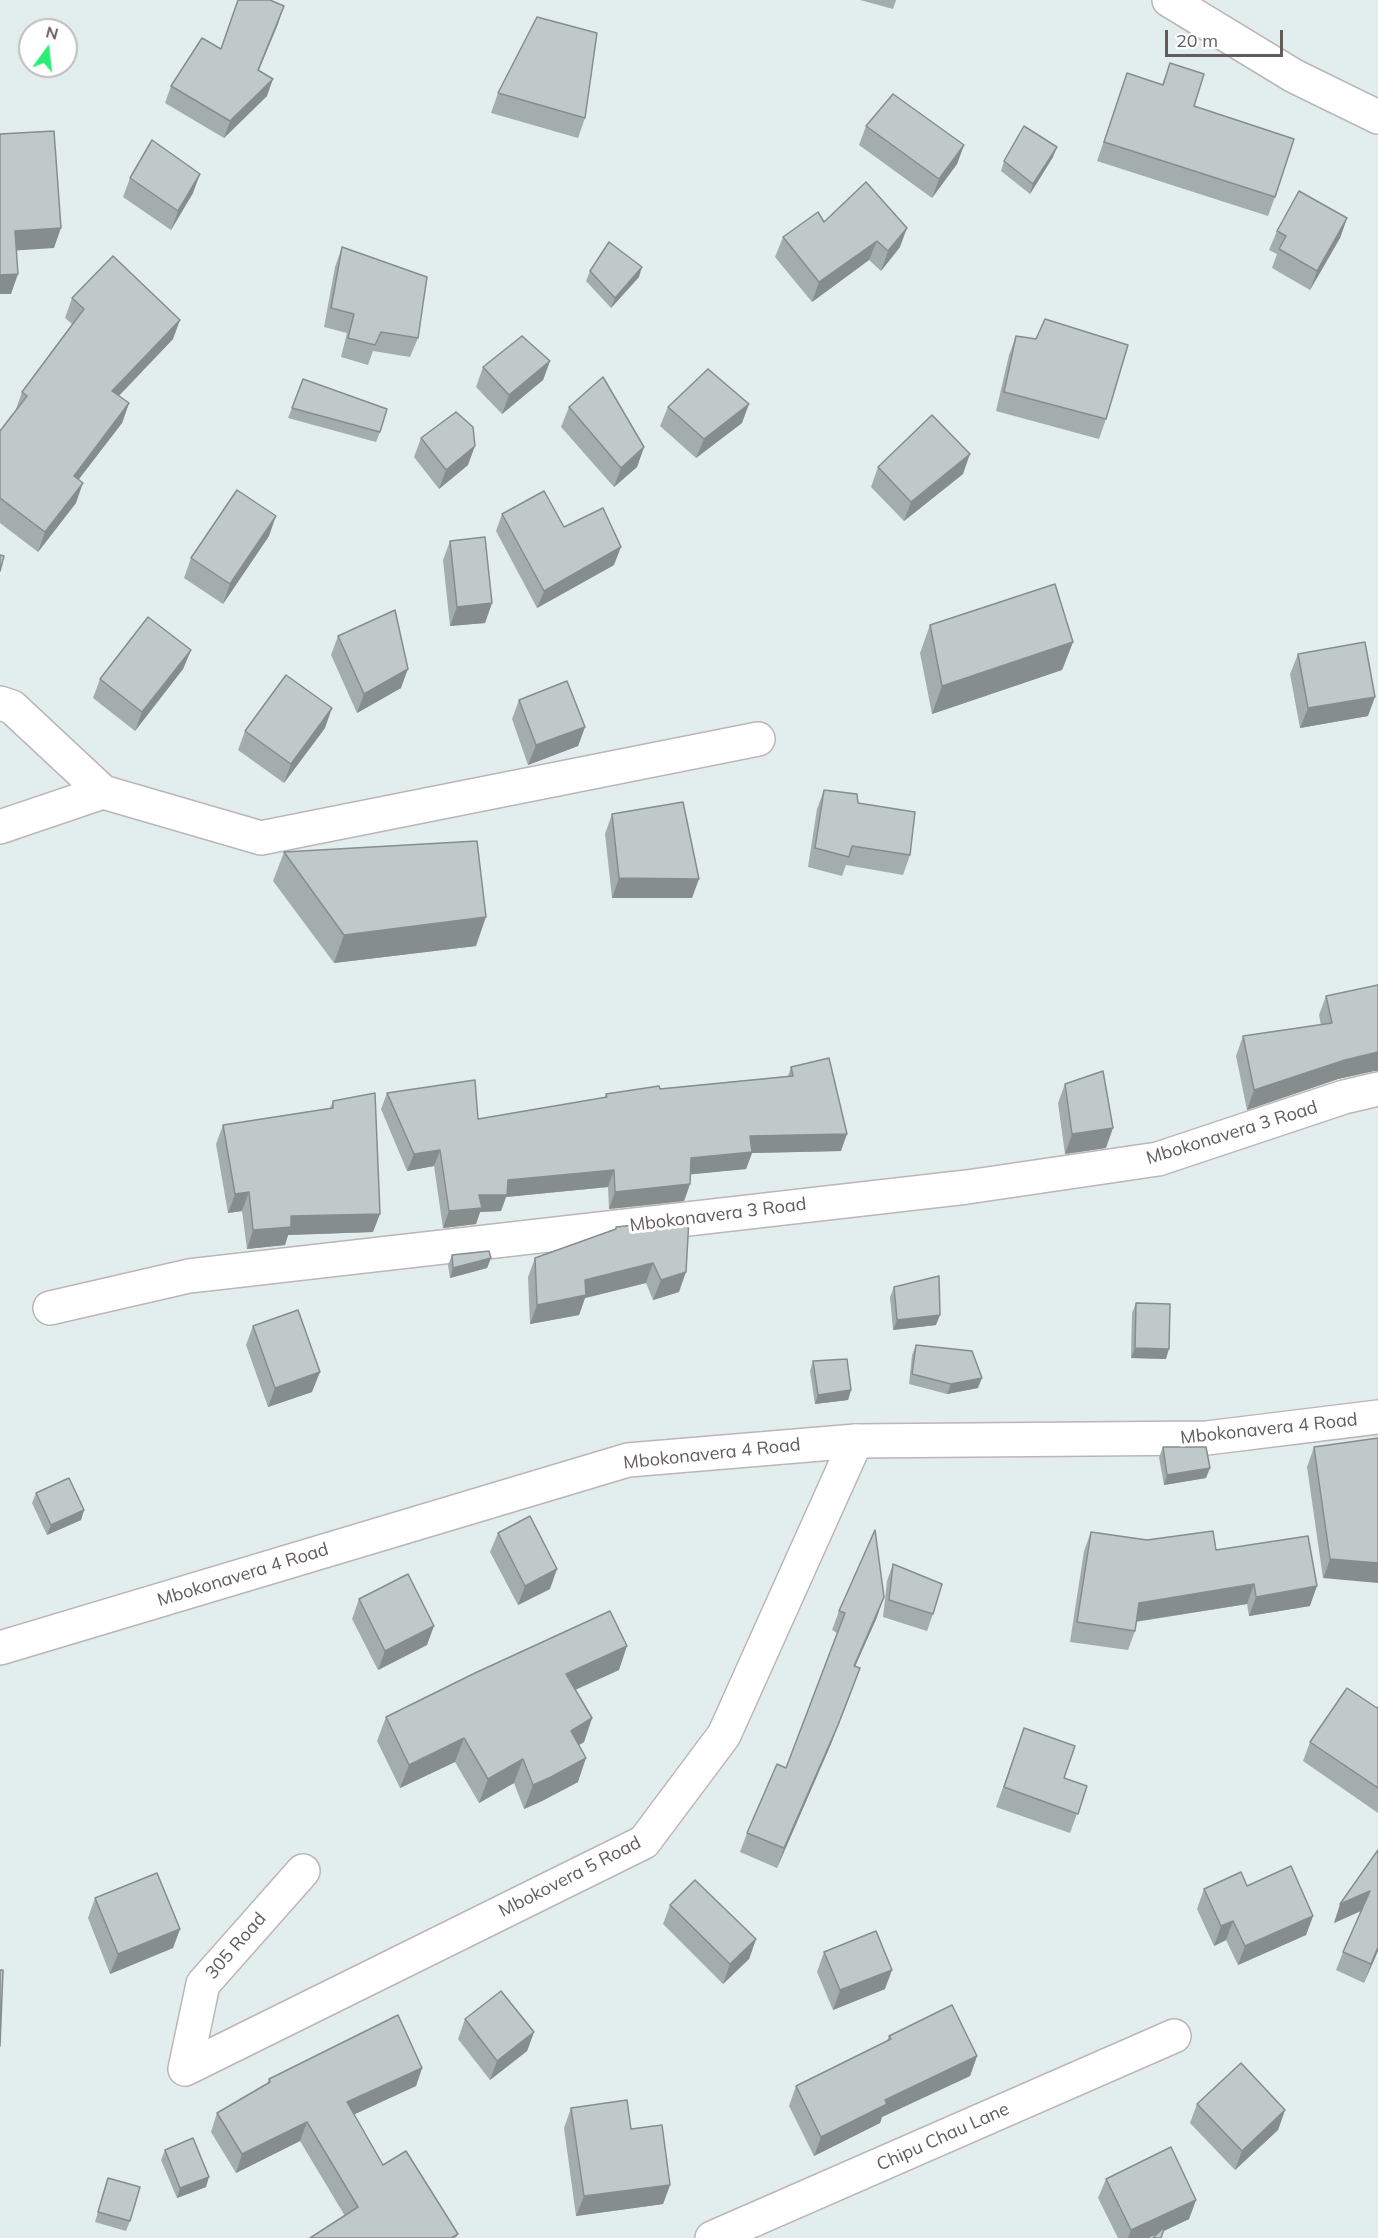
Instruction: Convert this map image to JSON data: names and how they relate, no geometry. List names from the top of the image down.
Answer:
{
  "streets": {
    "street": [
      "Mbokonavera 3 Road",
      "Mbokonavera 4 Road",
      "Mbokovera 5 Road",
      "305 Road",
      "Chipu Chau Lane"
    ]
  },
  "crossings": [
    ["Mbokonavera 4 Road", "Mbokovera 5 Road"],
    ["Mbokovera 5 Road", "305 Road"]
  ],
  "scale_bar": "20 m",
  "north": "top"
}
